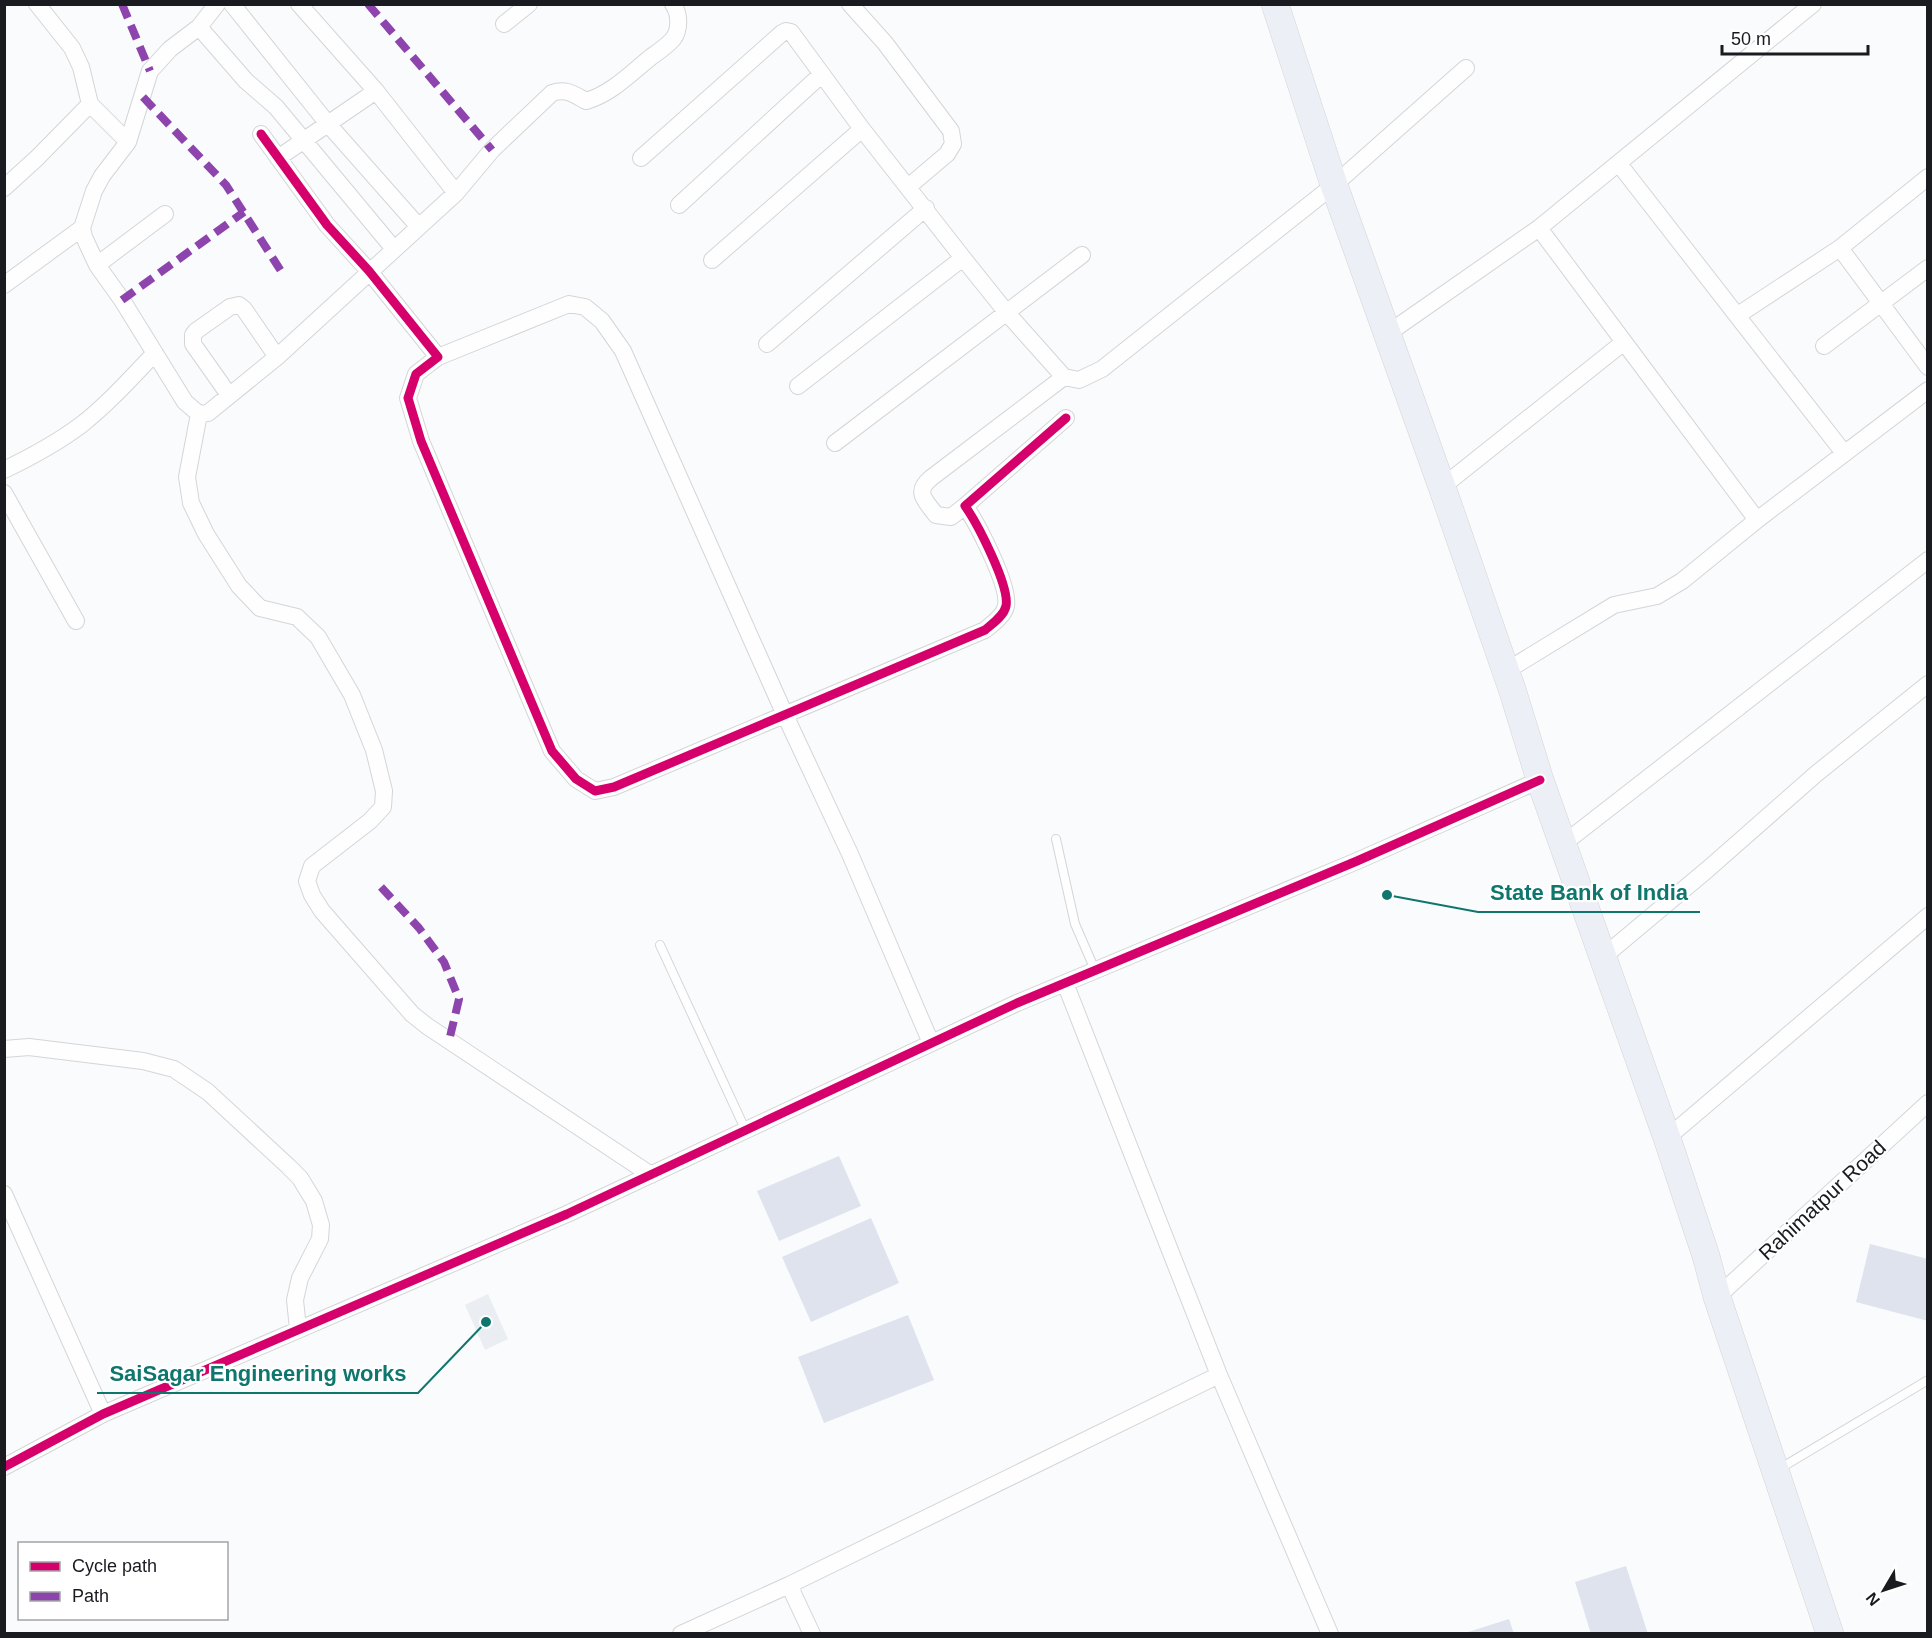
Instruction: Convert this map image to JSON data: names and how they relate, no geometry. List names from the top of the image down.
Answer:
{
  "streets": {
    "street": ["Rahimatpur Road"]
  },
  "places": ["State Bank of India", "SaiSagar Engineering works"],
  "legend": ["Cycle path", "Path"],
  "scale_bar": "50 m",
  "north": "bottom left"
}
